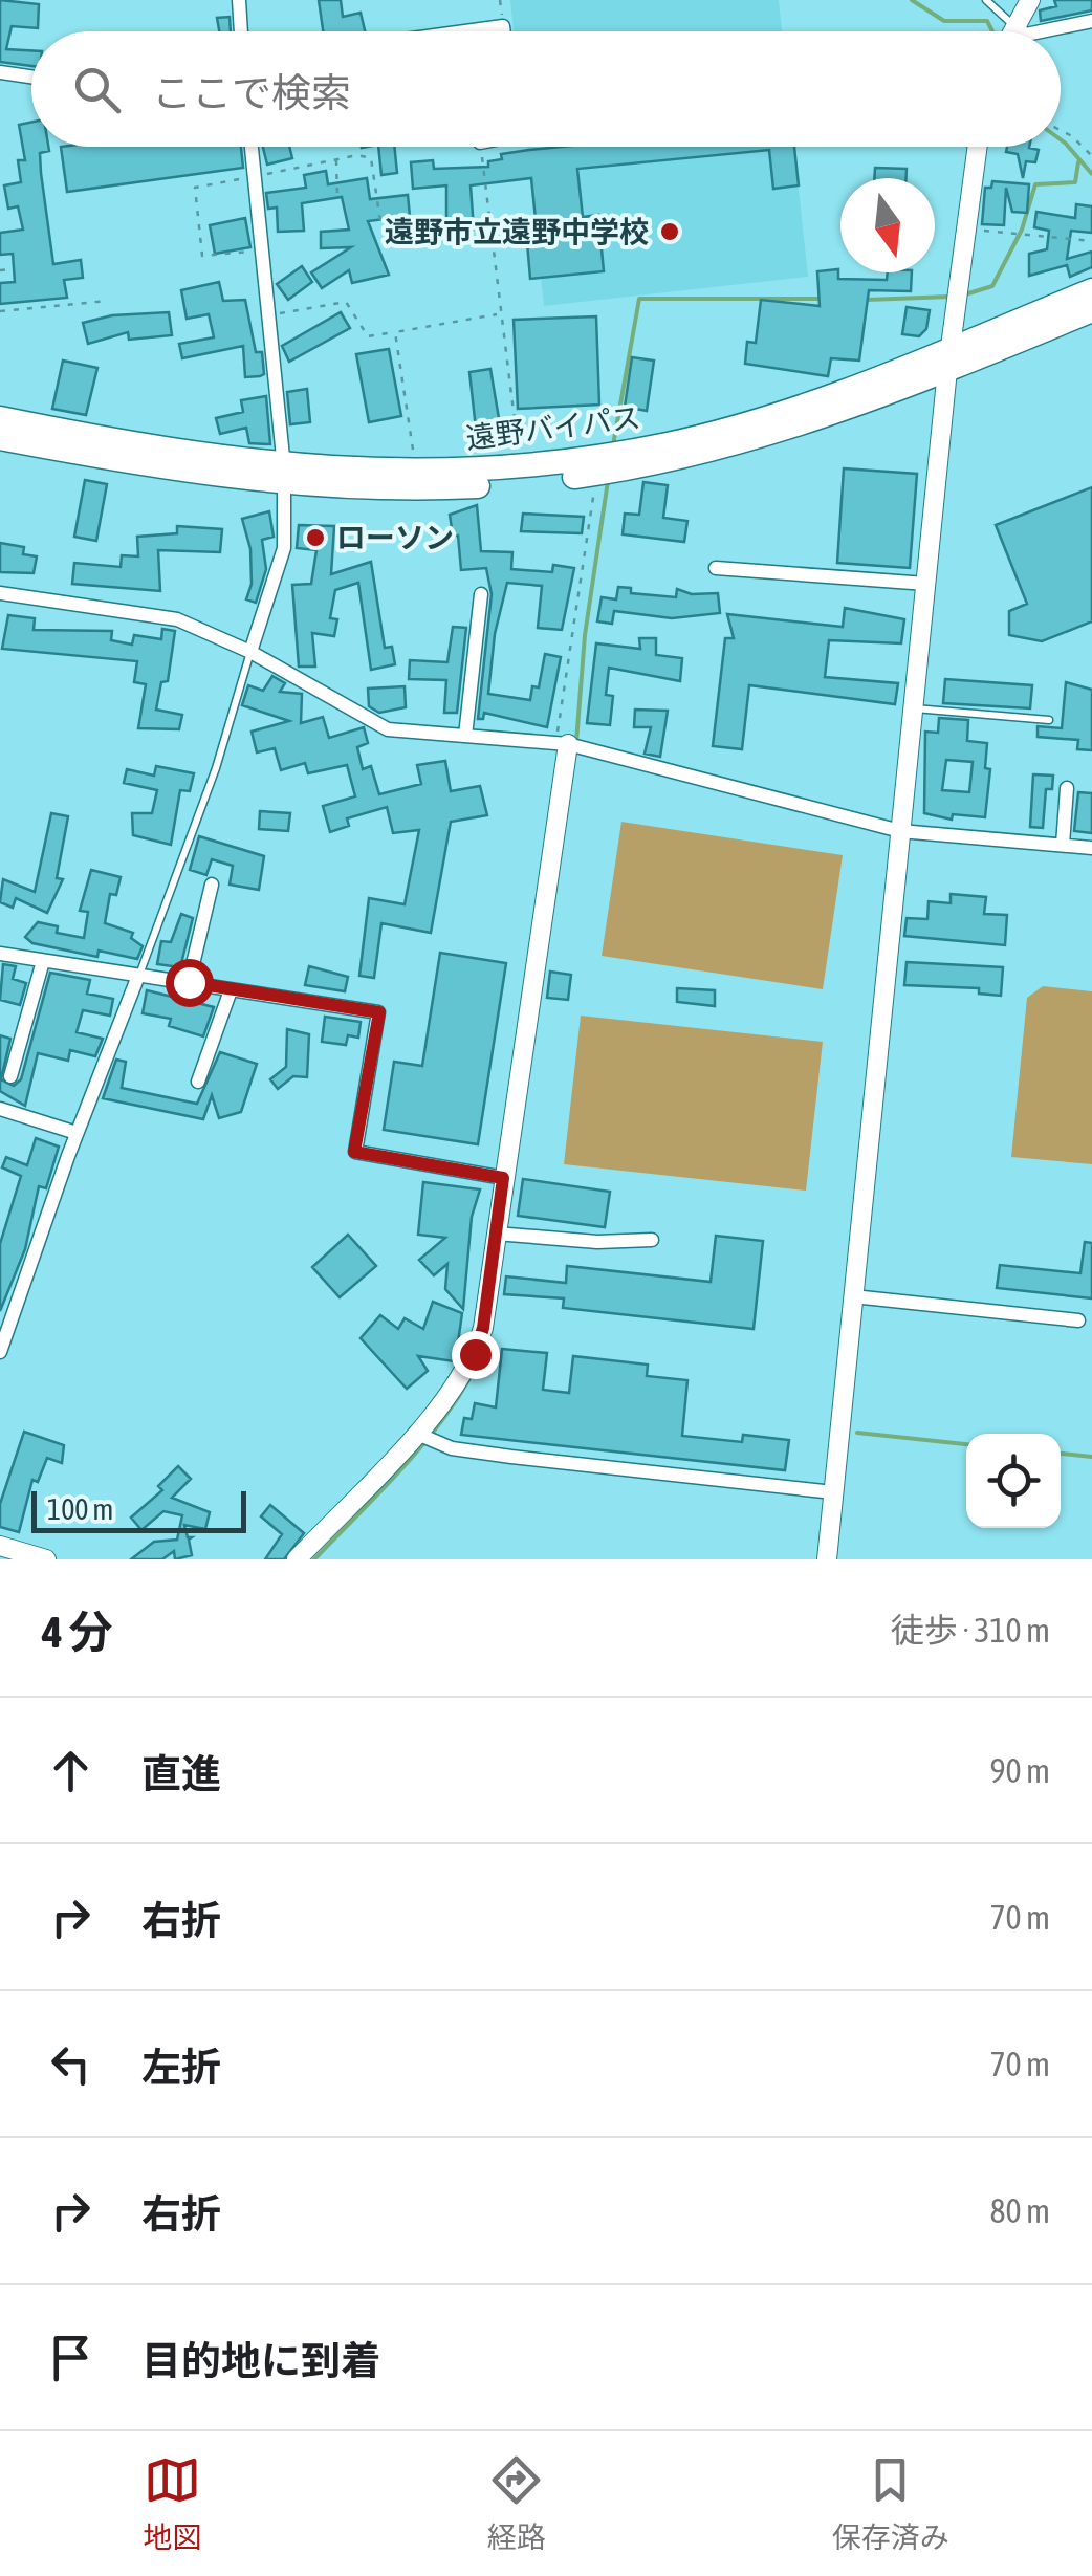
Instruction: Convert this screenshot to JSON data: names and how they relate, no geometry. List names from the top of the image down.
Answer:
{
  "streets": {
    "highway": ["遠野バイパス"]
  },
  "places": ["遠野市立遠野中学校", "ローソン"],
  "scale_bar": "100 m",
  "north": "bottom",
  "page": {
    "search": "ここで検索",
    "scale": "100 m",
    "heading": ["4 分", "徒歩 · 310 m"],
    "list": [
      ["直進", "90 m"],
      ["右折", "70 m"],
      ["左折", "70 m"],
      ["右折", "80 m"],
      "目的地に到着"
    ],
    "nav": ["地図", "経路", "保存済み"]
  }
}
